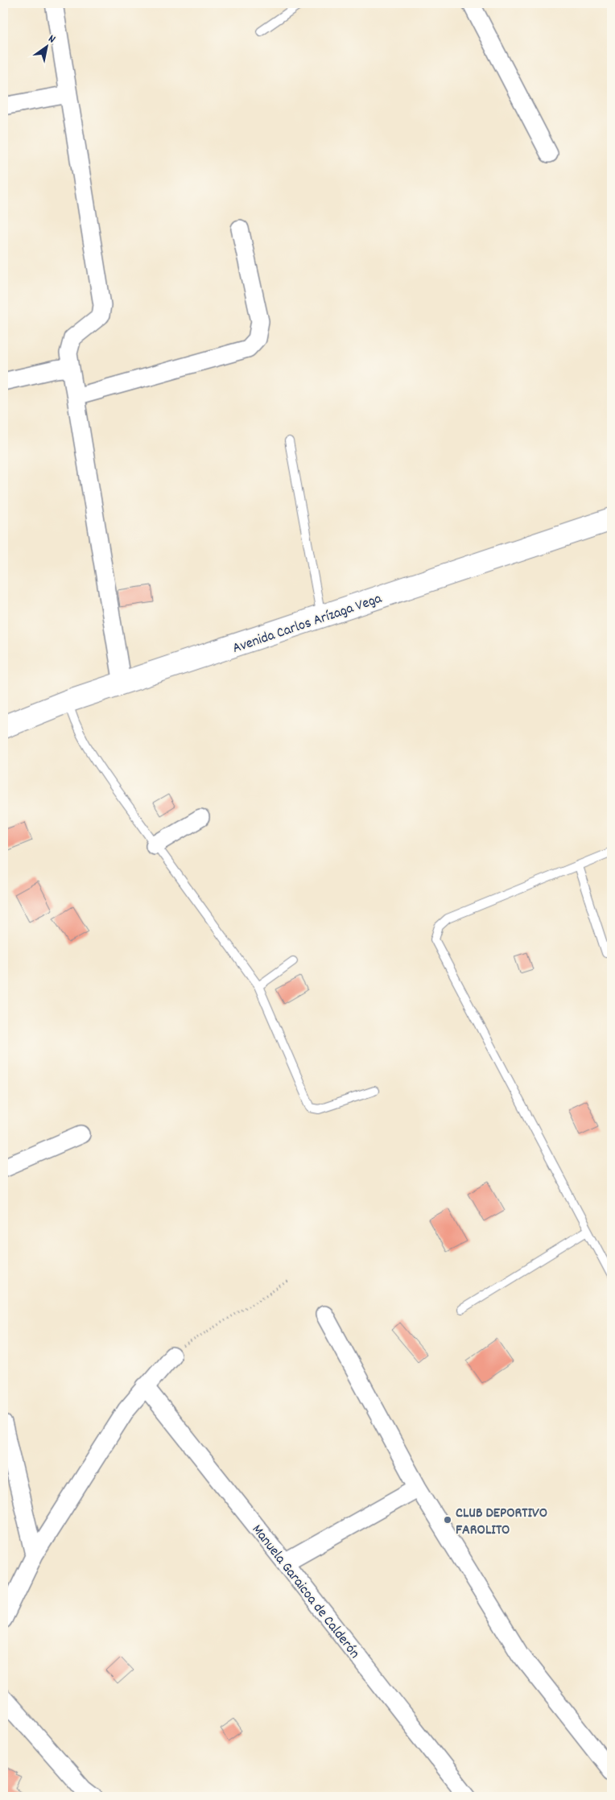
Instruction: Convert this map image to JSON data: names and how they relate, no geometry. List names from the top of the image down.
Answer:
{
  "streets": {
    "street": ["Avenida Carlos Arízaga Vega", "Manuela Garaicoa de Calderón"]
  },
  "places": ["CLUB DEPORTIVO FAROLITO"],
  "north": "top right"
}
